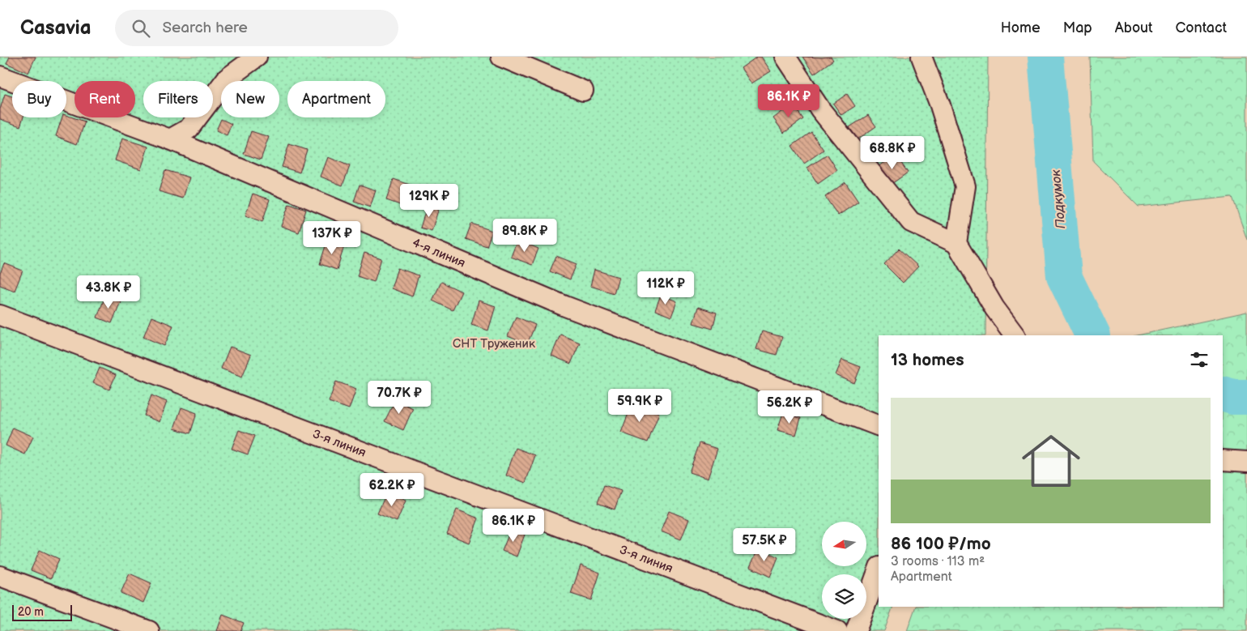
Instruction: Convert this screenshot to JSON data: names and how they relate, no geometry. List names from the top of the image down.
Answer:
{
  "streets": {
    "street": ["4-я линия", "3-я линия"]
  },
  "water": ["Подкумок"],
  "parks": ["СНТ Труженик"],
  "scale_bar": "20 m",
  "north": "left",
  "page": {
    "header": "Casavia",
    "search": "Search here",
    "nav": [
      "Home",
      "Map",
      "About",
      "Contact"
    ],
    "chip": [
      "Buy",
      "Rent",
      "Filters",
      "New",
      "Apartment"
    ],
    "price": [
      "86.1K ₽",
      "68.8K ₽",
      "129K ₽",
      "89.8K ₽",
      "137K ₽",
      "112K ₽",
      "43.8K ₽",
      "70.7K ₽",
      "59.9K ₽",
      "56.2K ₽",
      "62.2K ₽",
      "86.1K ₽",
      "57.5K ₽"
    ],
    "heading": "13 homes",
    "list": [
      {
        "name": "86 100 ₽/mo",
        "note": "3 rooms · 113 m² · Apartment"
      }
    ],
    "scale": "20 m"
  }
}
